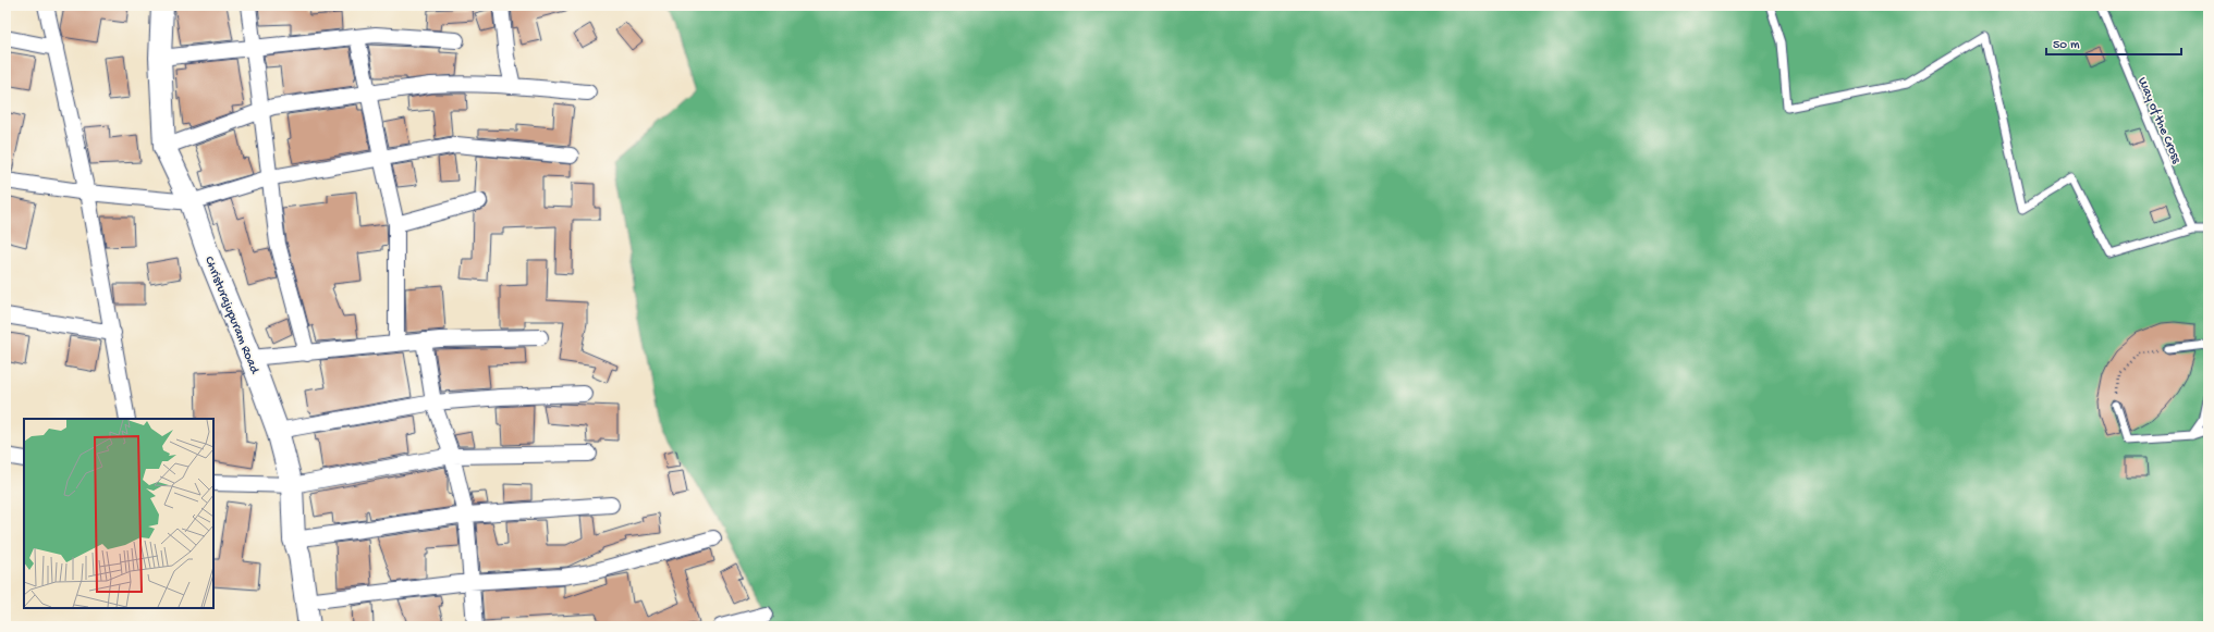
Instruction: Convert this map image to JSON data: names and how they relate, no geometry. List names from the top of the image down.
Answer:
{
  "streets": {
    "street": ["Christurajupuram Road"],
    "lane": ["Way of the Cross"]
  },
  "scale_bar": "50 m"
}
